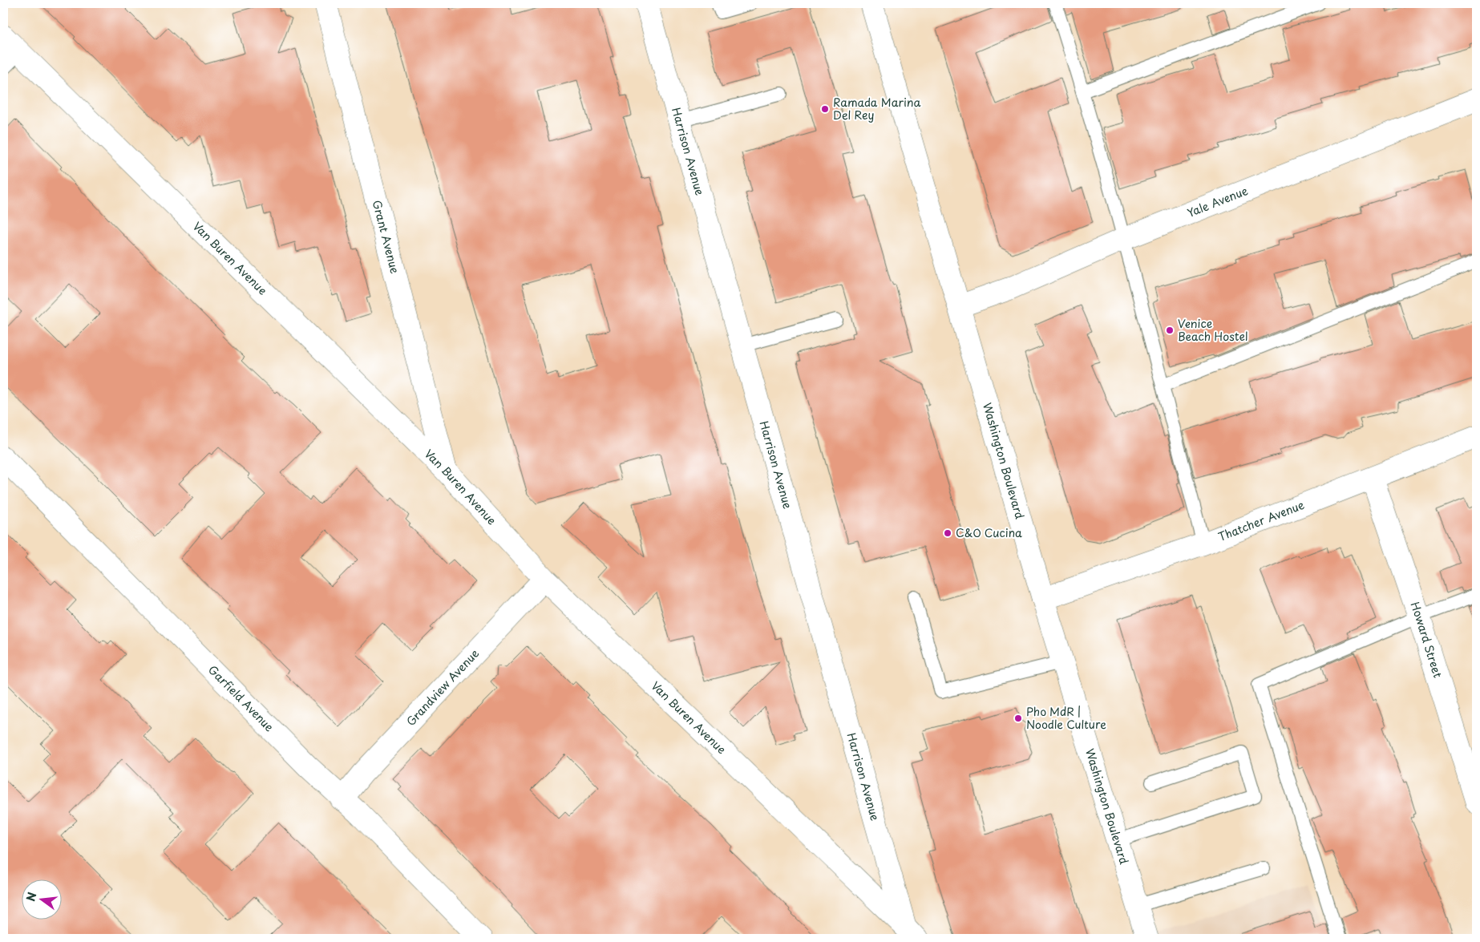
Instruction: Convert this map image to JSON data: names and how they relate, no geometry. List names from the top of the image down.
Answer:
{
  "streets": {
    "street": [
      "Harrison Avenue",
      "Yale Avenue",
      "Grant Avenue",
      "Van Buren Avenue",
      "Washington Boulevard",
      "Thatcher Avenue",
      "Howard Street",
      "Grandview Avenue",
      "Garfield Avenue"
    ]
  },
  "crossings": [
    ["Harrison Avenue", "Van Buren Avenue"],
    ["Yale Avenue", "Washington Boulevard"],
    ["Grant Avenue", "Van Buren Avenue"],
    ["Van Buren Avenue", "Grandview Avenue"],
    ["Washington Boulevard", "Thatcher Avenue"],
    ["Thatcher Avenue", "Howard Street"],
    ["Grandview Avenue", "Garfield Avenue"]
  ],
  "places": [
    "Ramada Marina Del Rey",
    "Venice Beach Hostel",
    "C&O Cucina",
    "Pho MdR | Noodle Culture"
  ],
  "north": "left"
}
